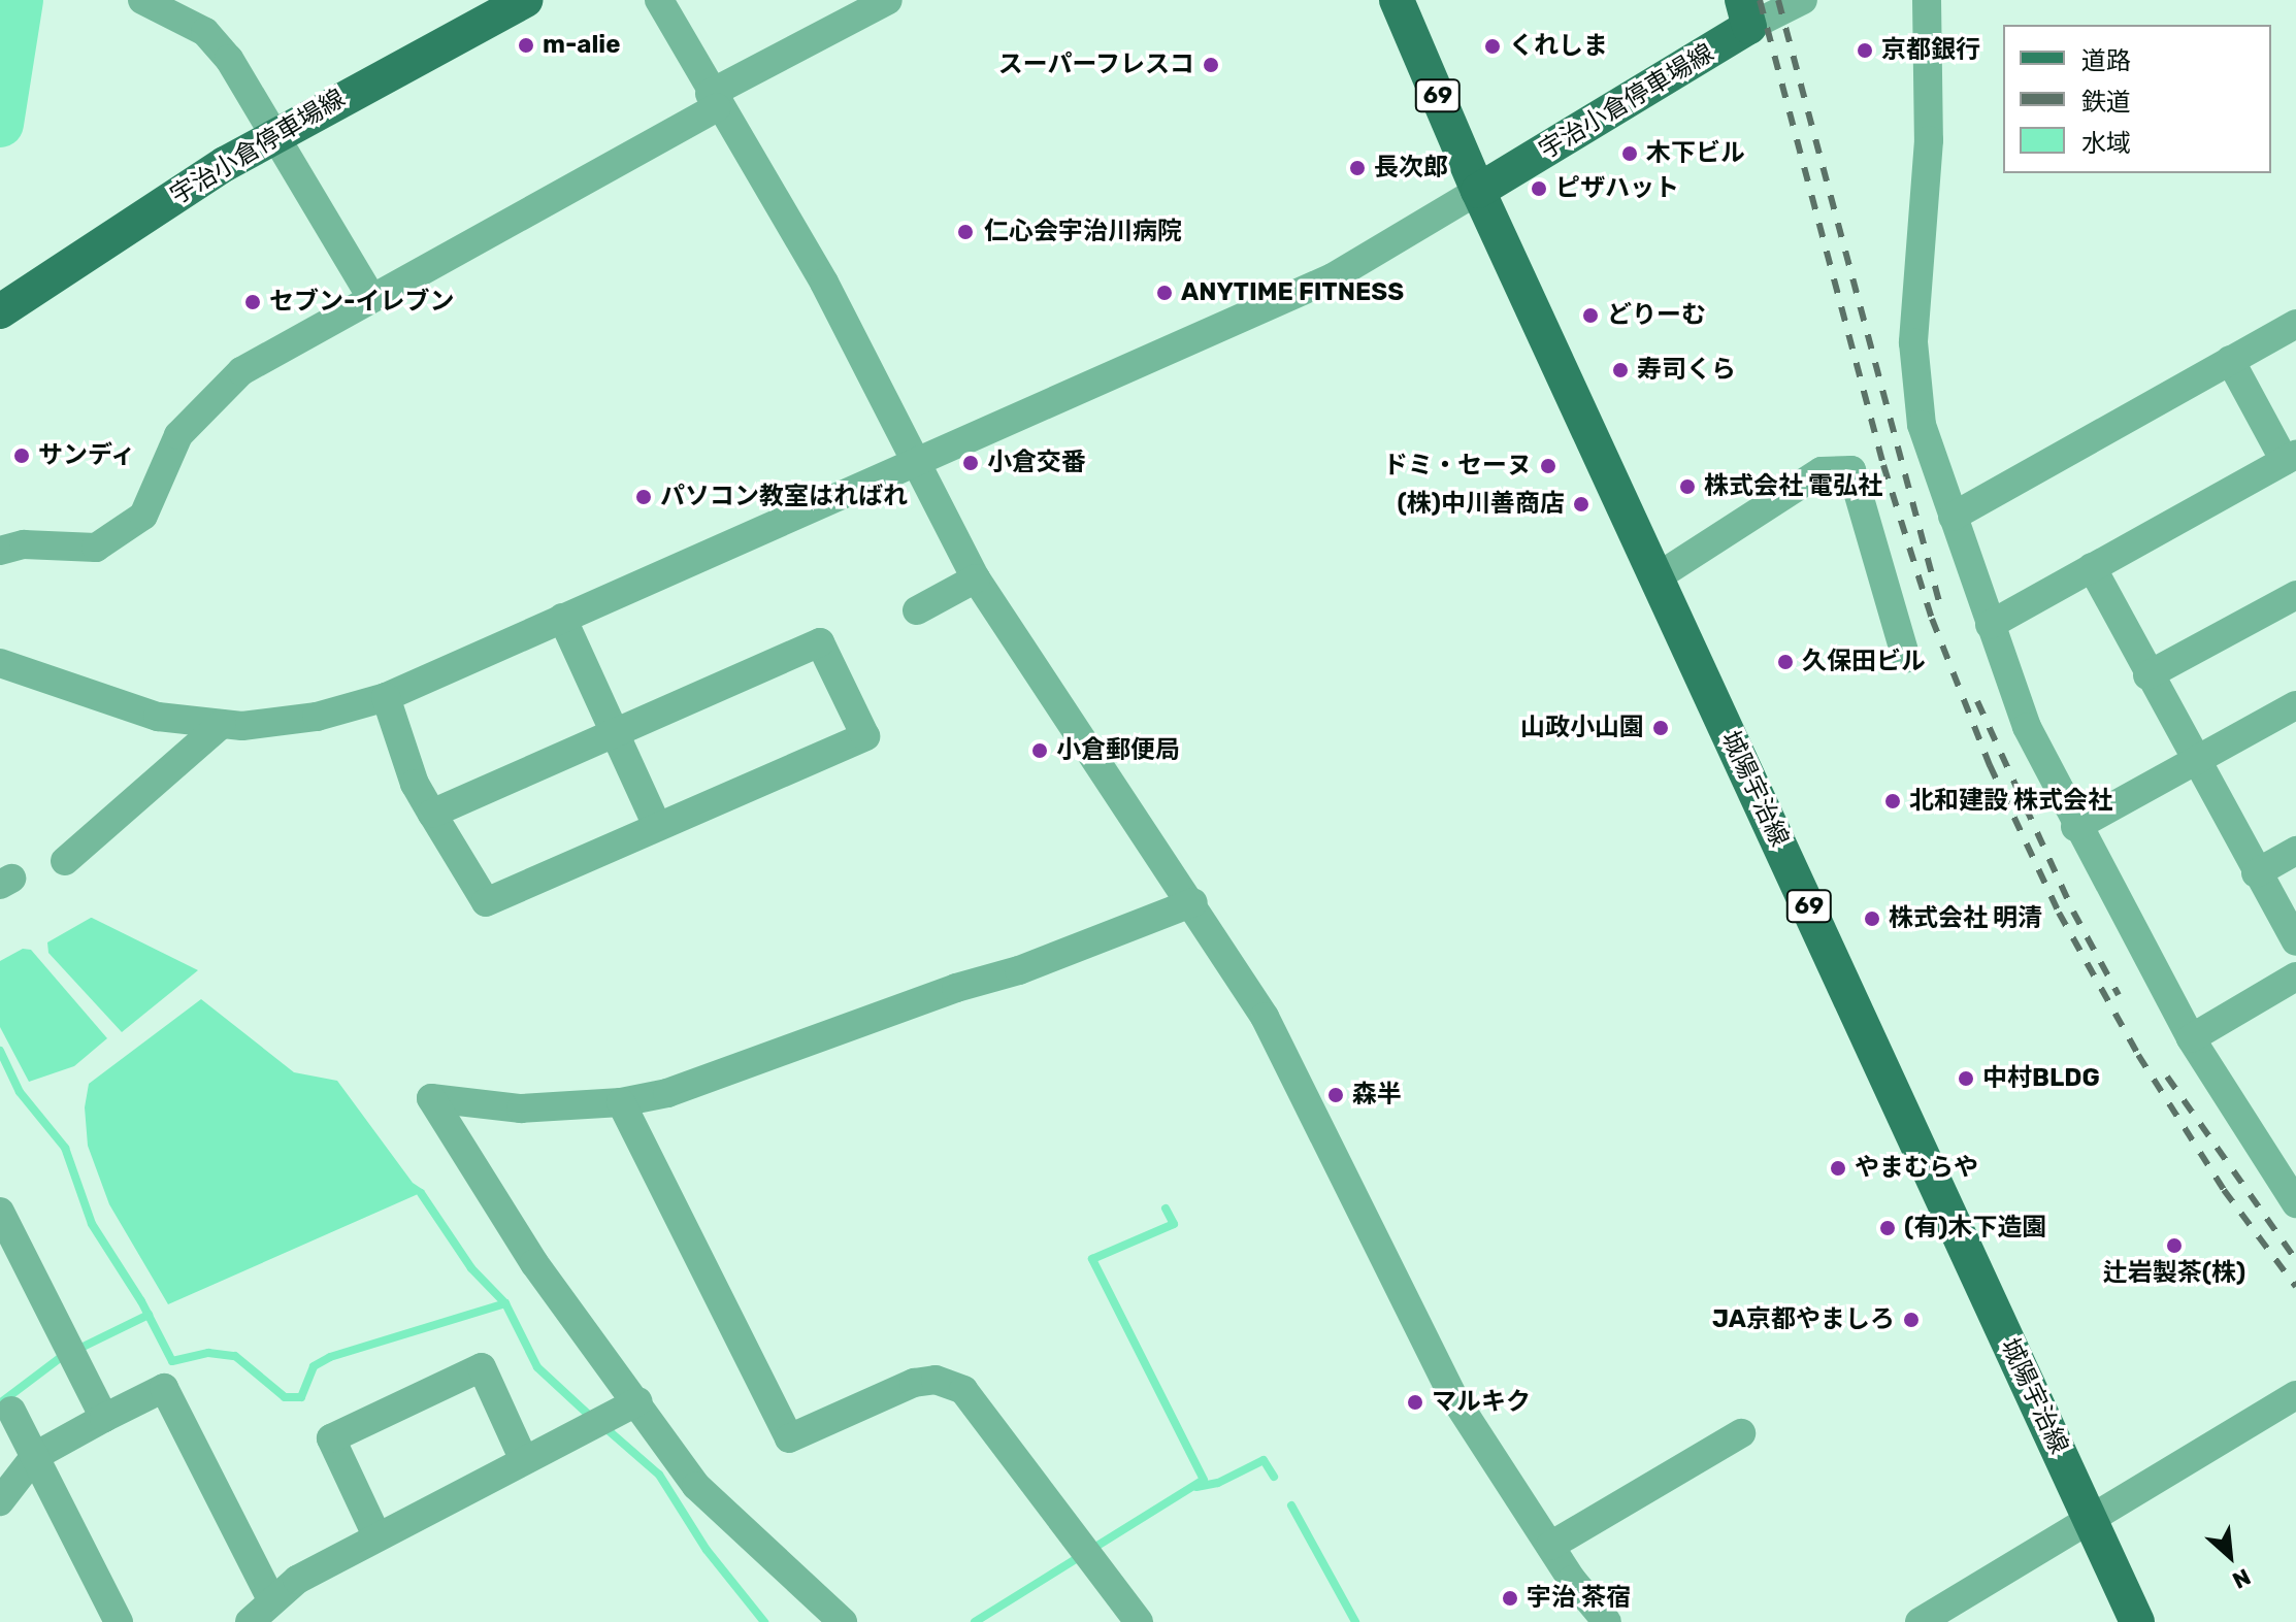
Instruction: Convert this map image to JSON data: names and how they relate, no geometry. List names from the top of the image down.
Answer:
{
  "streets": {
    "main road": ["69", "宇治小倉停車場線", "城陽宇治線"]
  },
  "crossings": [
    ["宇治小倉停車場線", "城陽宇治線"]
  ],
  "places": [
    "m-alie",
    "くれしま",
    "京都銀行",
    "スーパーフレスコ",
    "木下ビル",
    "長次郎",
    "ピザハット",
    "仁心会宇治川病院",
    "ANYTIME FITNESS",
    "セブン-イレブン",
    "どりーむ",
    "寿司くら",
    "サンディ",
    "小倉交番",
    "ドミ・セーヌ",
    "株式会社 電弘社",
    "パソコン教室はればれ",
    "(株)中川善商店",
    "久保田ビル",
    "山政小山園",
    "小倉郵便局",
    "北和建設 株式会社",
    "株式会社 明清",
    "中村BLDG",
    "森半",
    "やまむらや",
    "(有)木下造園",
    "辻岩製茶(株)",
    "JA京都やましろ",
    "マルキク",
    "宇治 茶宿"
  ],
  "legend": ["道路", "鉄道", "水域"],
  "north": "bottom right"
}
